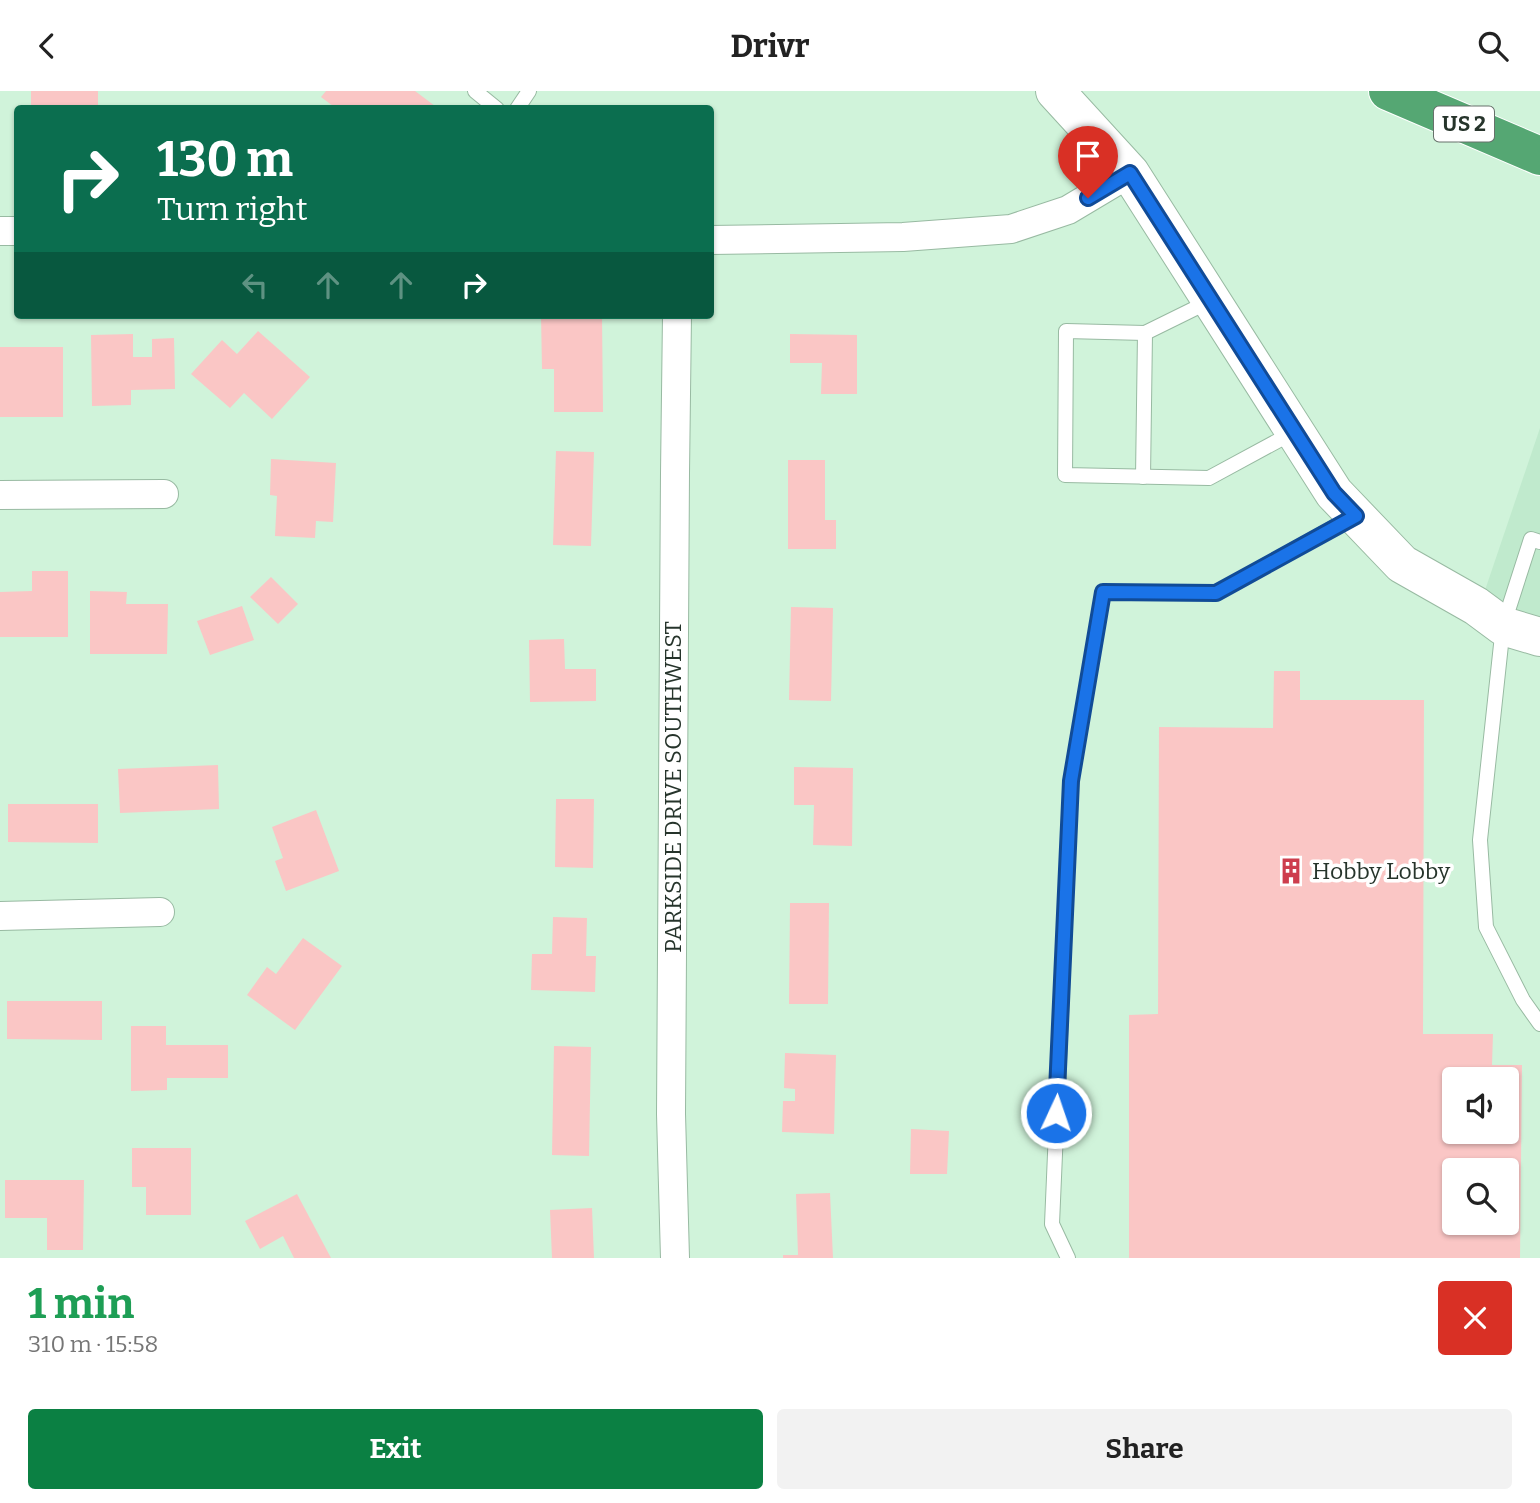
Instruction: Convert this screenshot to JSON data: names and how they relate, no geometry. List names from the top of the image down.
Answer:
{
  "streets": {
    "highway": ["US 2"],
    "street": ["PARKSIDE DRIVE SOUTHWEST"]
  },
  "places": {
    "building": ["Hobby Lobby"]
  },
  "page": {
    "header": "Drivr",
    "turn": ["130 m", "Turn right"],
    "heading": ["1 min", "310 m · 15:58"],
    "buttons": ["Exit", "Share"]
  }
}
